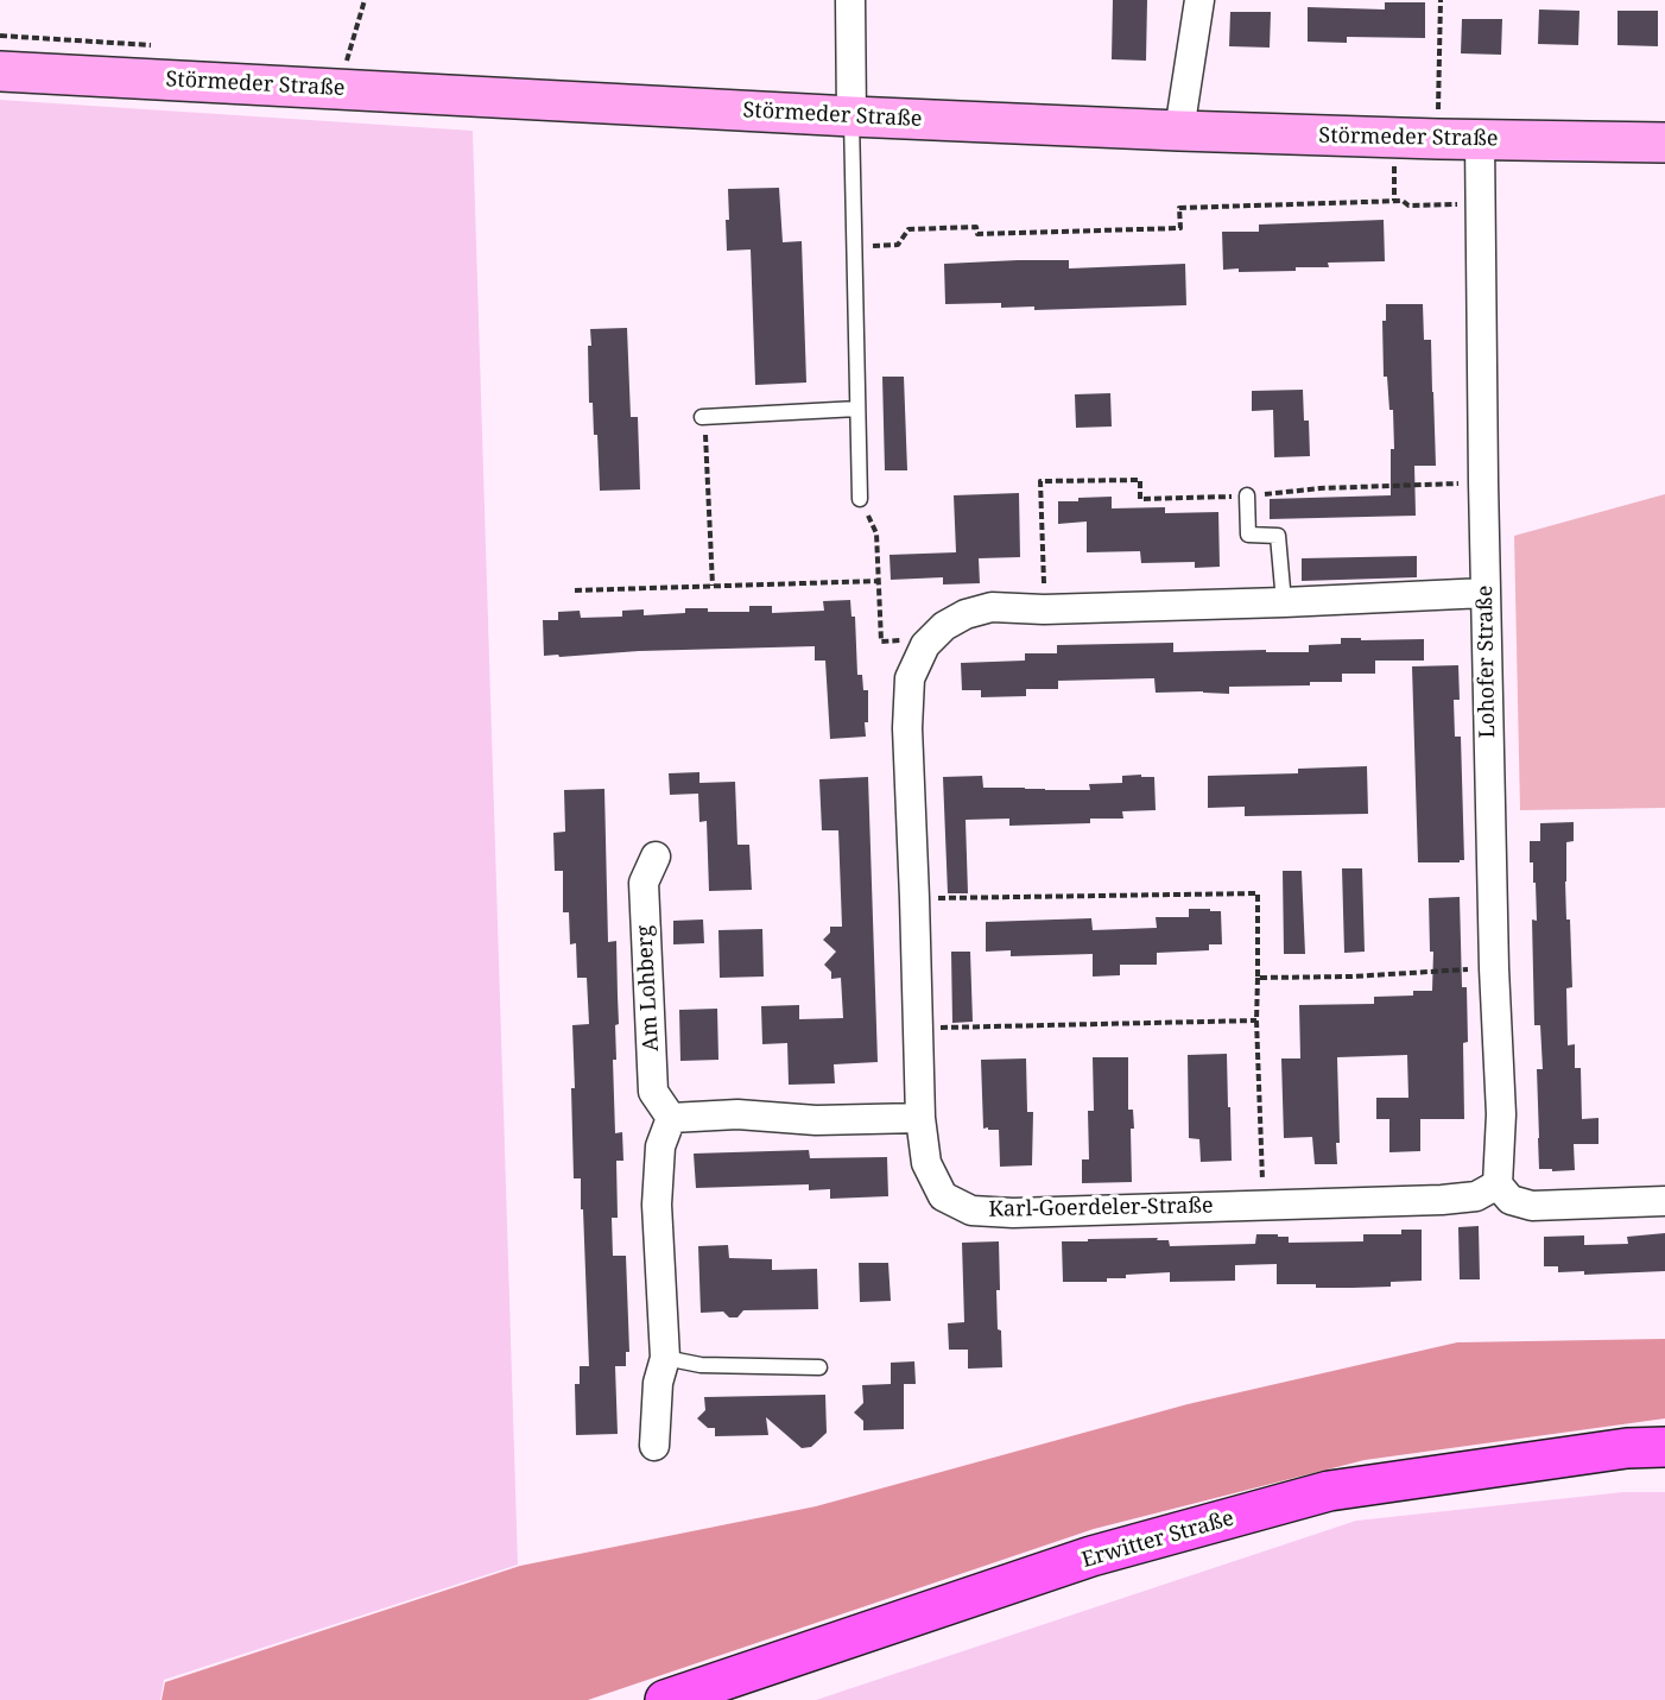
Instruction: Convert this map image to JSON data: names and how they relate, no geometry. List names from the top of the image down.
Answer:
{
  "streets": {
    "main road": ["Störmeder Straße", "Erwitter Straße"],
    "street": ["Lohofer Straße", "Am Lohberg", "Karl-Goerdeler-Straße"]
  },
  "crossings": [
    ["Störmeder Straße", "Lohofer Straße"],
    ["Lohofer Straße", "Karl-Goerdeler-Straße"]
  ]
}
